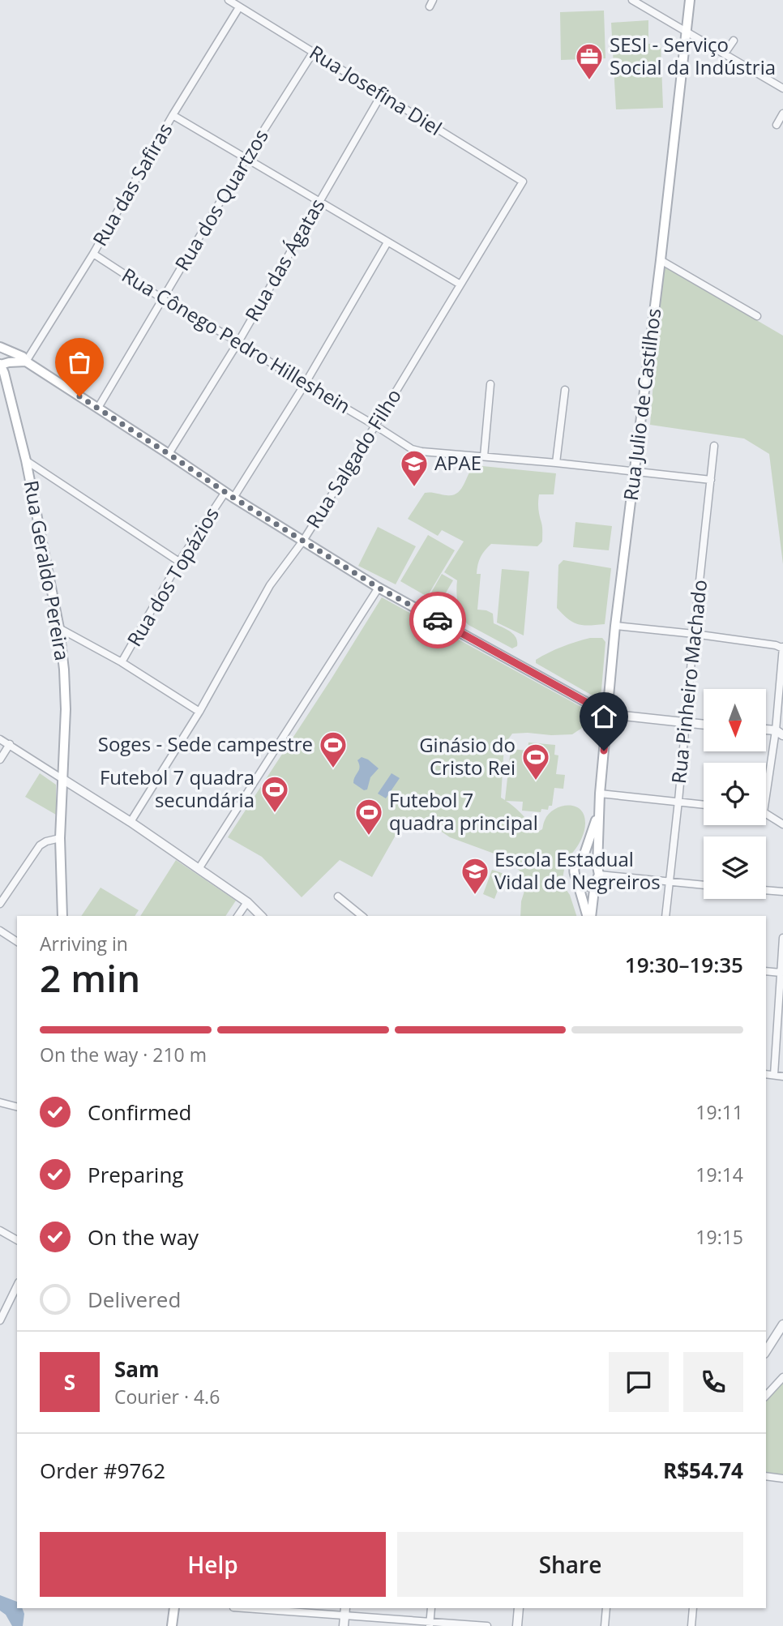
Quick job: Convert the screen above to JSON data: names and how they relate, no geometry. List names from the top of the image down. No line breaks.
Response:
{"streets":{"main road":["Rua Julio de Castilhos","Rua Geraldo Pereira"],"street":["Rua Josefina Diel","Rua das Safiras","Rua dos Quartzos","Rua das Ágatas","Rua Cônego Pedro Hilleshein","Rua Salgado Filho","Rua dos Topázios","Rua Pinheiro Machado"]},"crossings":[["Rua Josefina Diel","Rua das Safiras"],["Rua Josefina Diel","Rua dos Quartzos"],["Rua Josefina Diel","Rua das Ágatas"],["Rua Josefina Diel","Rua Salgado Filho"],["Rua das Safiras","Rua Cônego Pedro Hilleshein"],["Rua dos Quartzos","Rua Cônego Pedro Hilleshein"],["Rua das Ágatas","Rua Cônego Pedro Hilleshein"],["Rua Cônego Pedro Hilleshein","Rua Julio de Castilhos"],["Rua Cônego Pedro Hilleshein","Rua Salgado Filho"],["Rua Cônego Pedro Hilleshein","Rua dos Topázios"],["Rua Cônego Pedro Hilleshein","Rua Pinheiro Machado"]],"places":{"office":["SESI - Serviço Social da Indústria"],"school or university":["APAE","Escola Estadual Vidal de Negreiros"],"sports":["Soges - Sede campestre","Ginásio do Cristo Rei","Futebol 7 quadra secundária","Futebol 7 quadra principal"]},"north":"bottom","page":{"heading":["2 min","Arriving in","19:30–19:35"],"panel":["Sam","Courier · 4.6","Order #9762","R$54.74"],"bar":"On the way · 210 m","list":[["Confirmed","19:11"],["Preparing","19:14"],["On the way","19:15"],"Delivered"],"round":"S","buttons":["Help","Share"]}}
